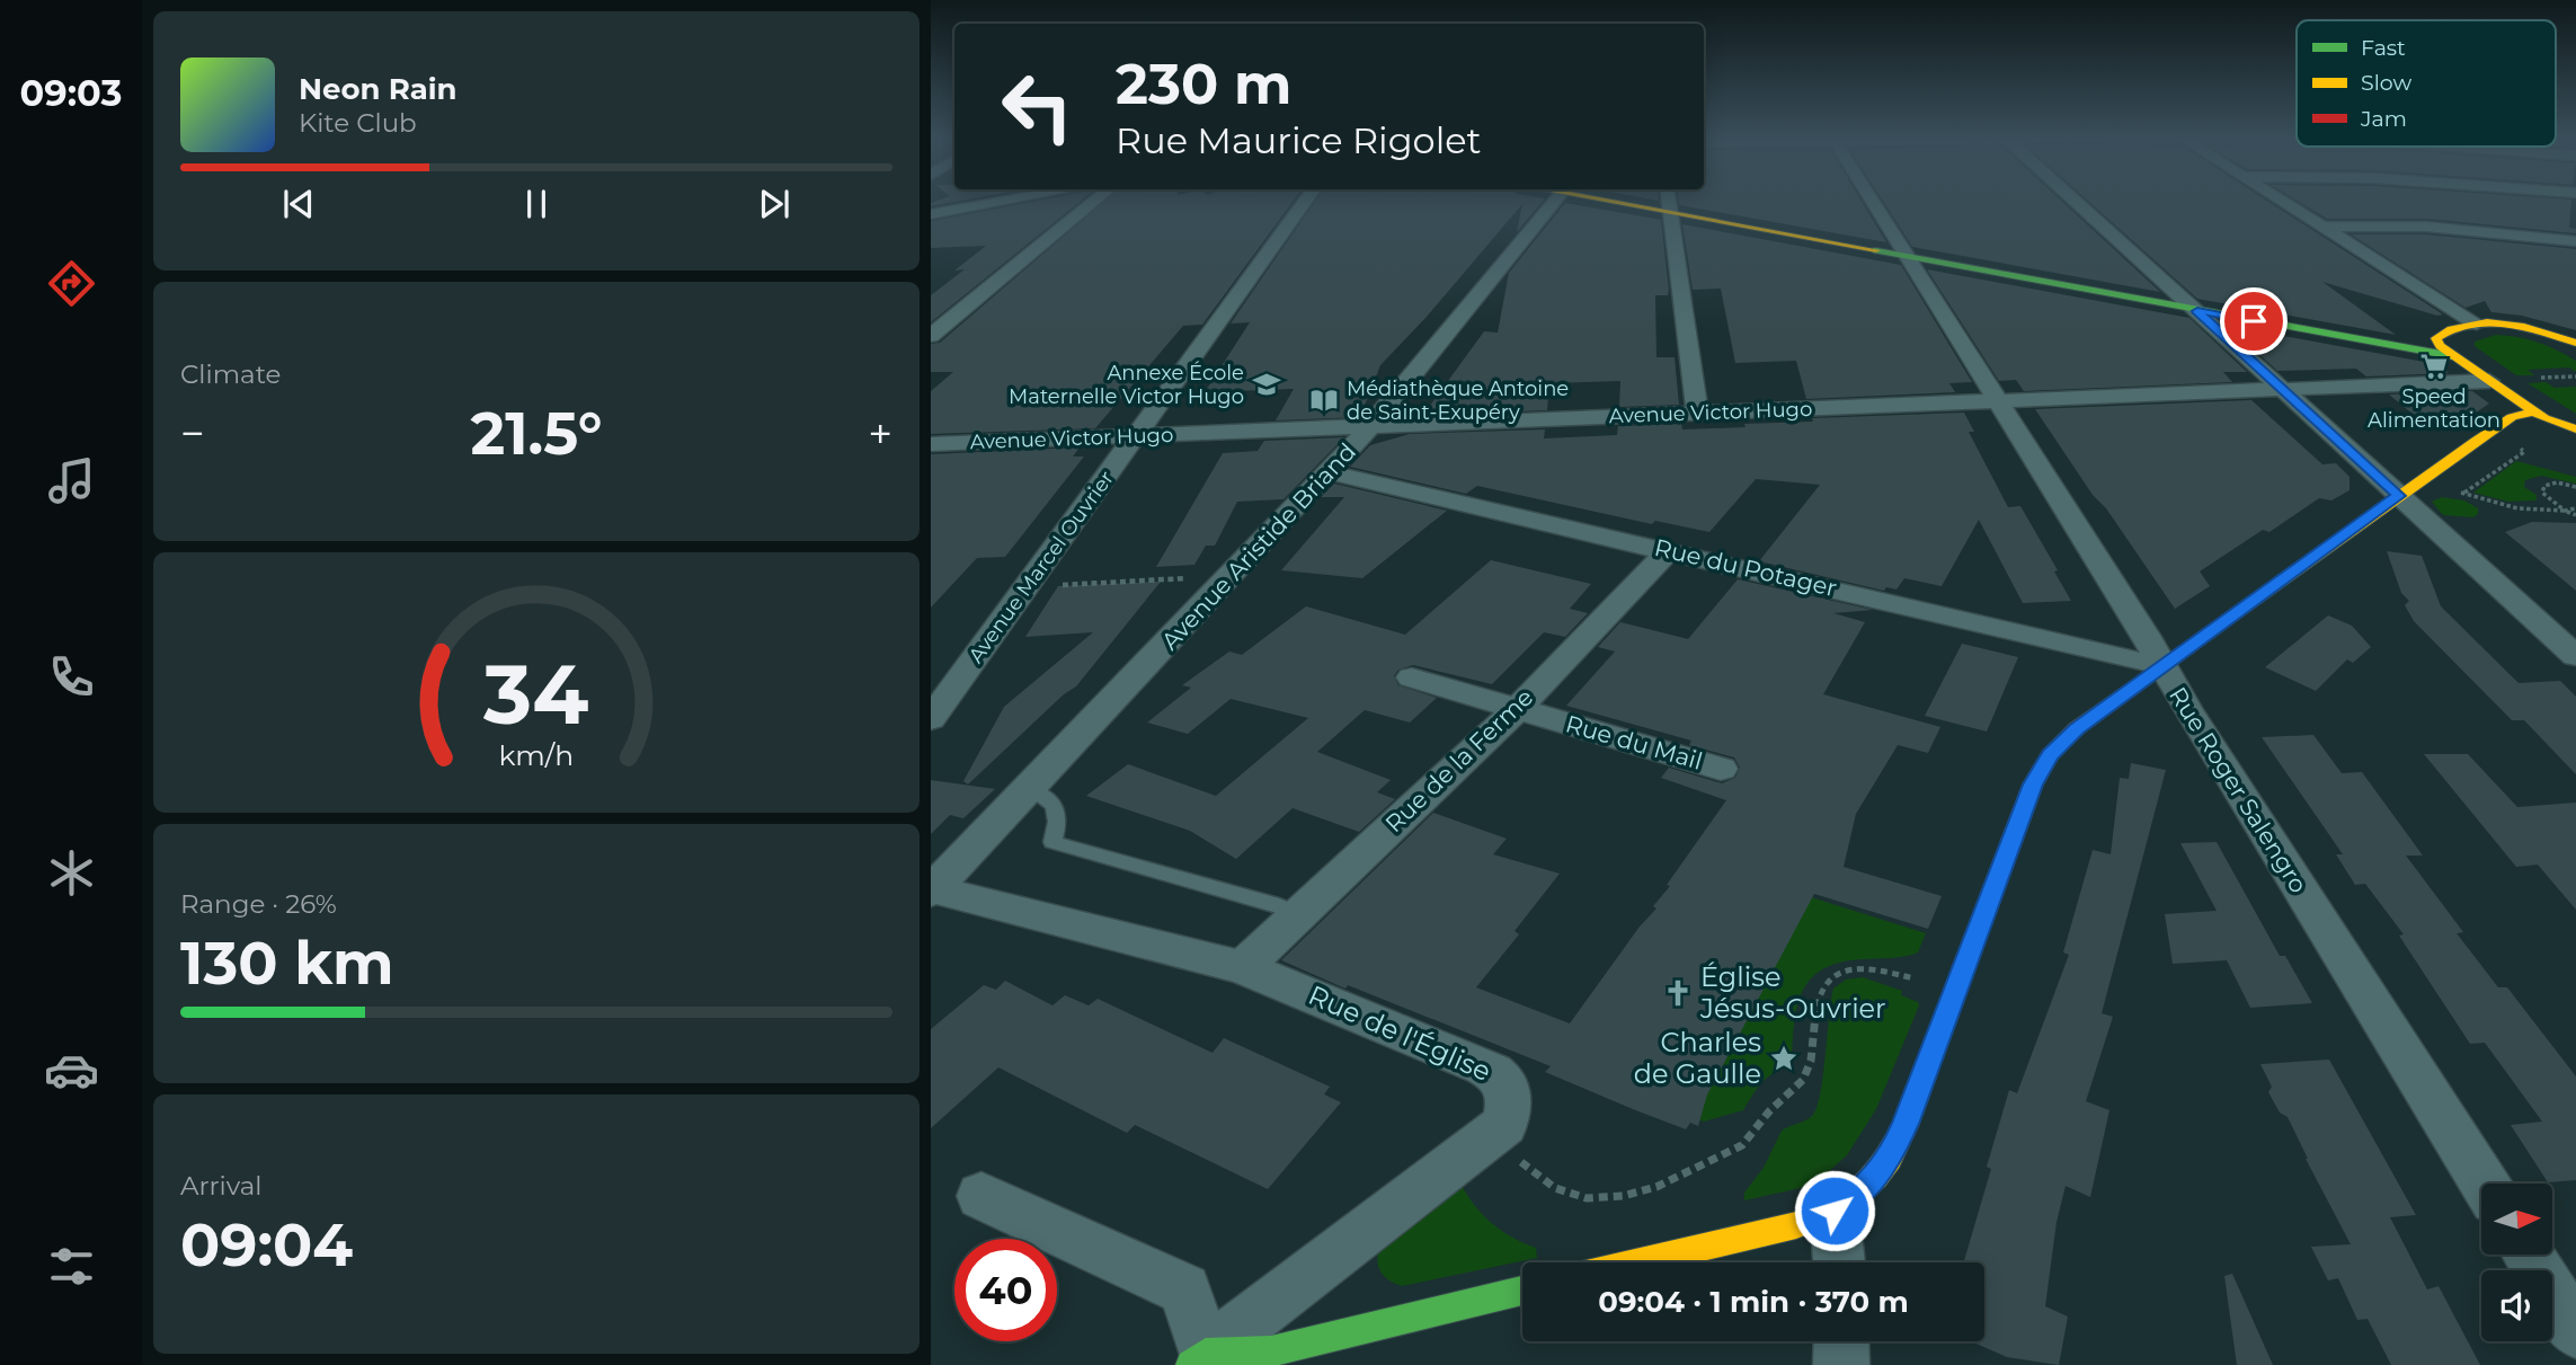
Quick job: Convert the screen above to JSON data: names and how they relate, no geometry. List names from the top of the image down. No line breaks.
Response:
{"streets":{"street":["Avenue Victor Hugo","Avenue Aristide Briand","Avenue Marcel Ouvrier","Rue du Potager","Rue du Mail","Rue de la Ferme","Rue Roger Salengro","Rue de l'Église"]},"crossings":[["Avenue Victor Hugo","Avenue Aristide Briand"],["Avenue Victor Hugo","Avenue Marcel Ouvrier"],["Avenue Victor Hugo","Rue Roger Salengro"],["Avenue Aristide Briand","Rue du Potager"],["Avenue Aristide Briand","Rue de l'Église"],["Rue du Potager","Rue de la Ferme"],["Rue du Potager","Rue Roger Salengro"],["Rue du Mail","Rue de la Ferme"],["Rue de la Ferme","Rue de l'Église"]],"places":{"supermarket":["Speed Alimentation"],"school or university":["Annexe École Maternelle Victor Hugo"],"library":["Médiathèque Antoine de Saint-Exupéry"],"church":["Église Jésus-Ouvrier"],"place":["Charles de Gaulle"]},"legend":["Fast","Slow","Jam"],"north":"right","page":{"tabs":"09:03","turn":["230 m","Rue Maurice Rigolet"],"song":["Neon Rain","Kite Club"],"tile":["Climate",["Range · 26%","130 km"],["Arrival","09:04"]],"heat":["−","21.5°","+"],"limit":"40","trip":"09:04 · 1 min · 370 m","gauge":["34","km/h"]}}
